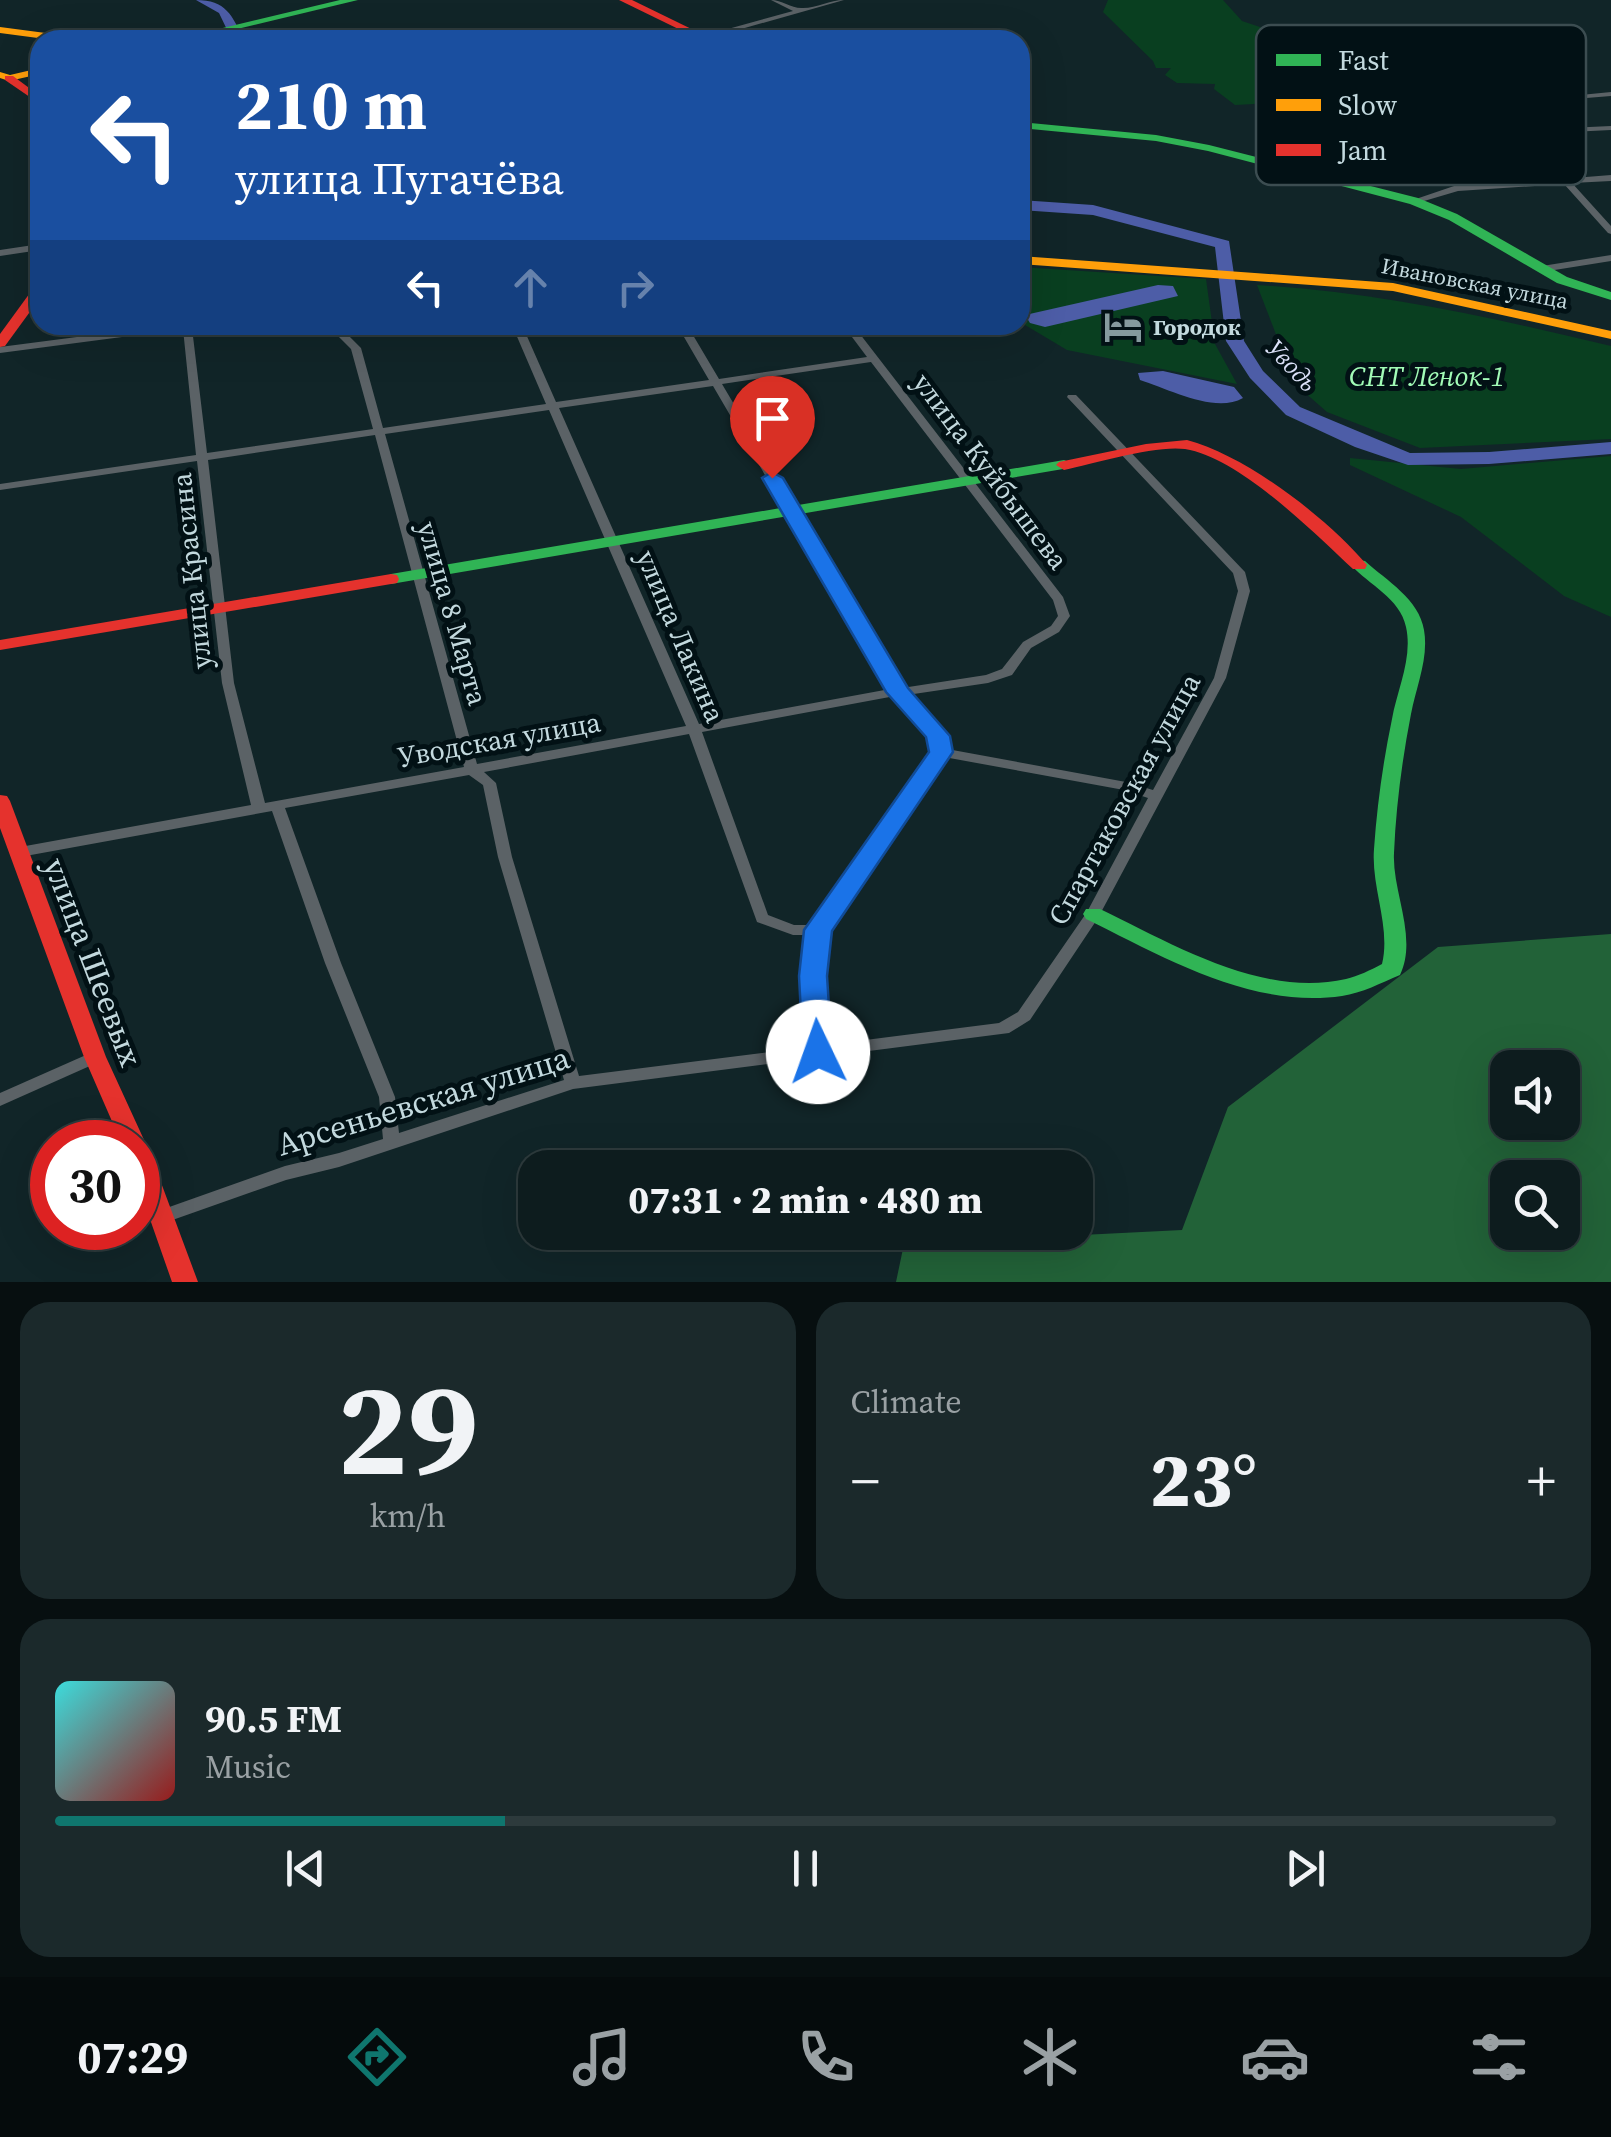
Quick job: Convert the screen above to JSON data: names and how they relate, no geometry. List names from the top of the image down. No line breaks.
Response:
{"streets":{"street":["Ивановская улица","улица Куйбышева","улица Красина","улица 8 Марта","улица Лакина","Уводская улица","Спартаковская улица","улица Шеевых","Арсеньевская улица"]},"crossings":[["улица Куйбышева","Уводская улица"],["улица Красина","Уводская улица"],["улица 8 Марта","Уводская улица"],["улица 8 Марта","Арсеньевская улица"],["улица Лакина","Уводская улица"],["Уводская улица","улица Шеевых"],["Спартаковская улица","Арсеньевская улица"]],"water":["Уводь"],"parks":["СНТ Ленок-1"],"places":{"hotel":["Городок"]},"legend":["Fast","Slow","Jam"],"page":{"turn":["210 m","улица Пугачёва"],"limit":"30","trip":"07:31 · 2 min · 480 m","tile":[["29","km/h"],"Climate"],"heat":["−","23°","+"],"song":["90.5 FM","Music"],"tabs":"07:29"}}
